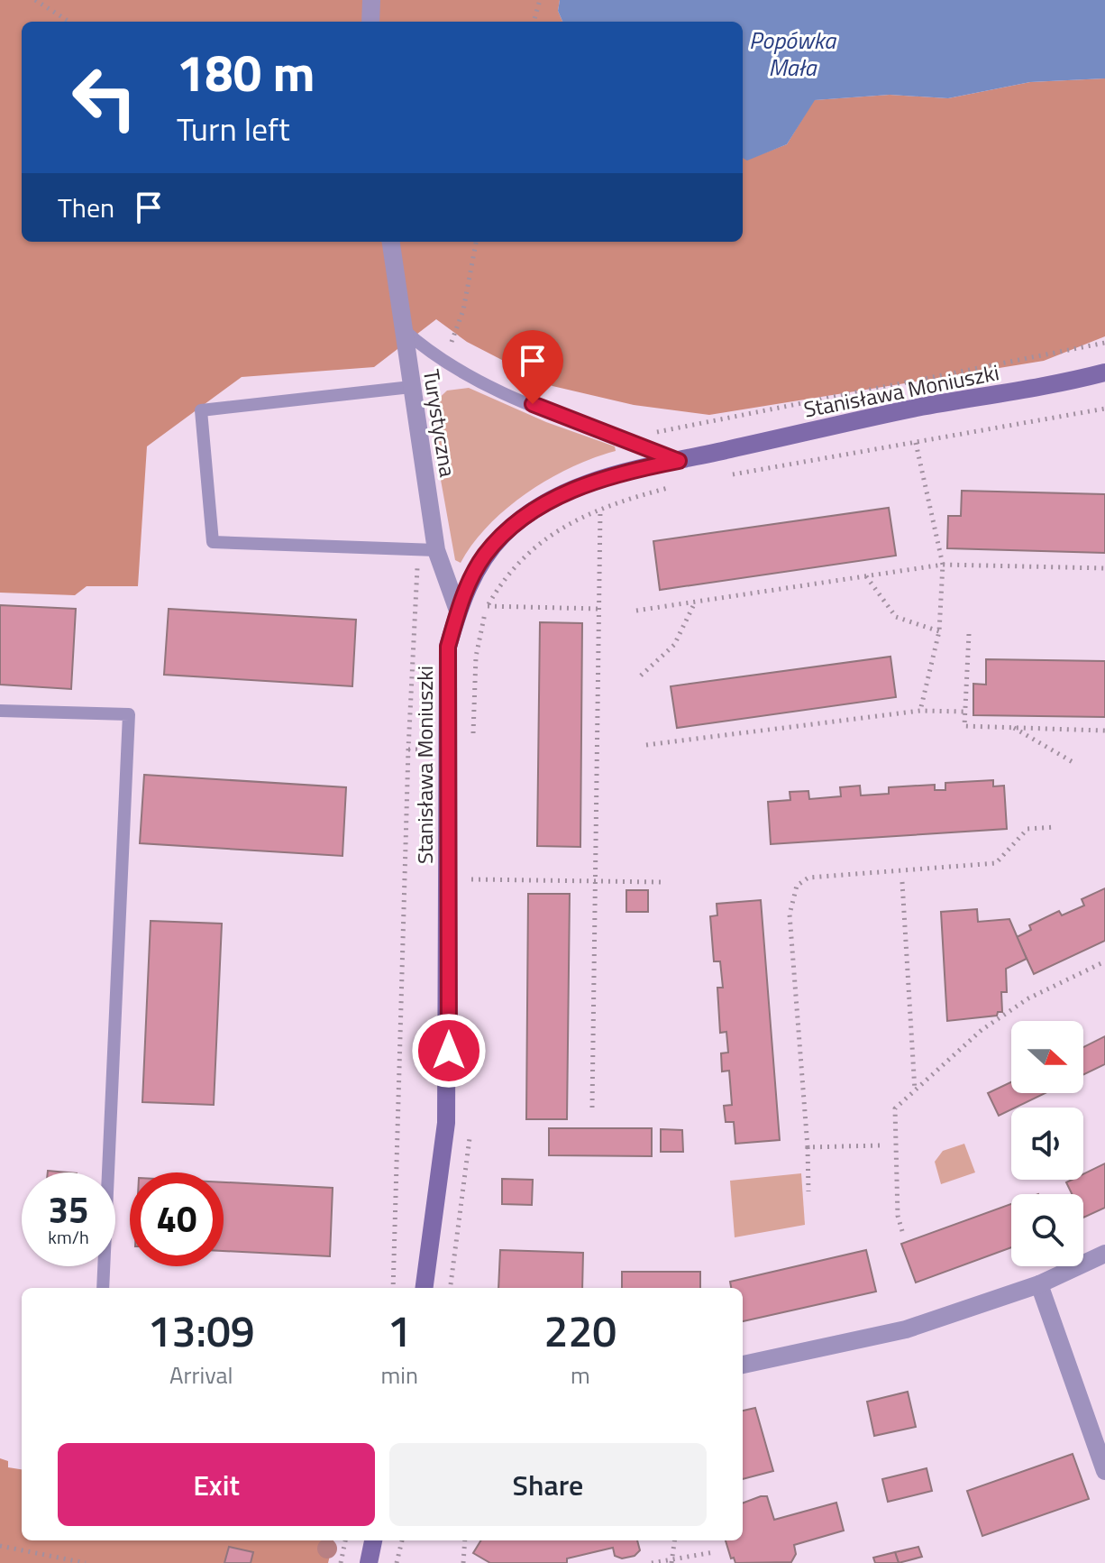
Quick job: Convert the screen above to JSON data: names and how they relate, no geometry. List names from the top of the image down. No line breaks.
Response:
{"streets":{"street":["Stanisława Moniuszki","Turystyczna"]},"crossings":[["Stanisława Moniuszki","Turystyczna"]],"water":["Popówka Mała"],"north":"right","page":{"turn":["180 m","Turn left"],"then":"Then","speed":"35 km/h","limit":"40","eta":["13:09","Arrival","1","min","220","m"],"buttons":["Exit","Share"]}}
